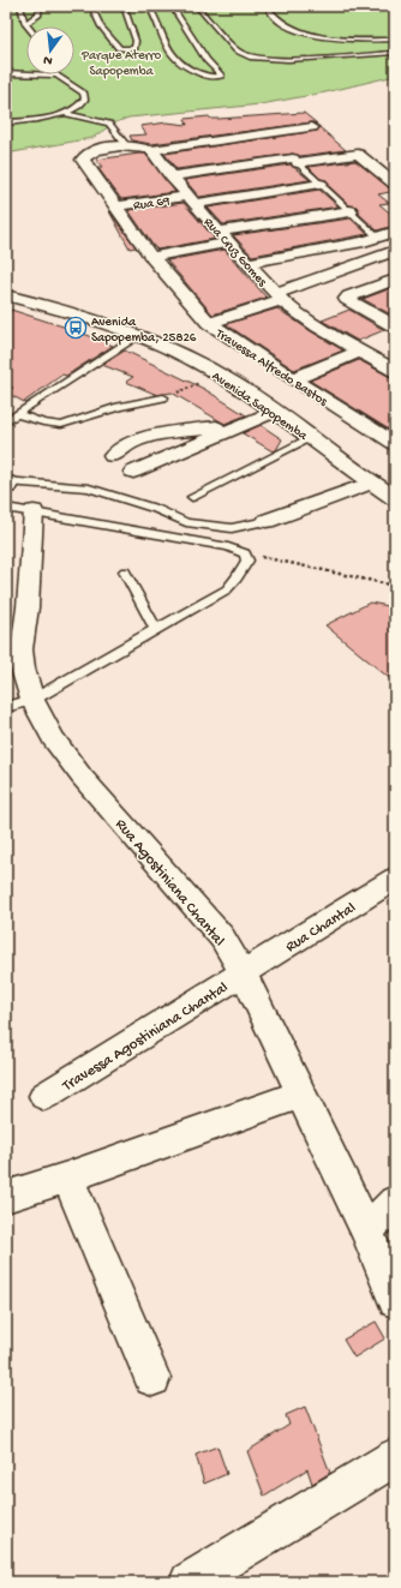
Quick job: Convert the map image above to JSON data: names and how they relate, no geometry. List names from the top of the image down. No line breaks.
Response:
{"streets":{"main road":["Avenida Sapopemba"],"street":["Rua 69","Rua Cruz Gomes","Travessa Alfredo Bastos","Rua Agostiniana Chantal","Rua Chantal","Travessa Agostiniana Chantal"]},"crossings":[["Rua 69","Rua Cruz Gomes"],["Rua 69","Travessa Alfredo Bastos"],["Rua Agostiniana Chantal","Rua Chantal"],["Rua Agostiniana Chantal","Travessa Agostiniana Chantal"],["Rua Chantal","Travessa Agostiniana Chantal"]],"parks":["Parque Aterro Sapopemba"],"places":{"bus stop":["Avenida Sapopemba, 25826"]},"north":"bottom"}
